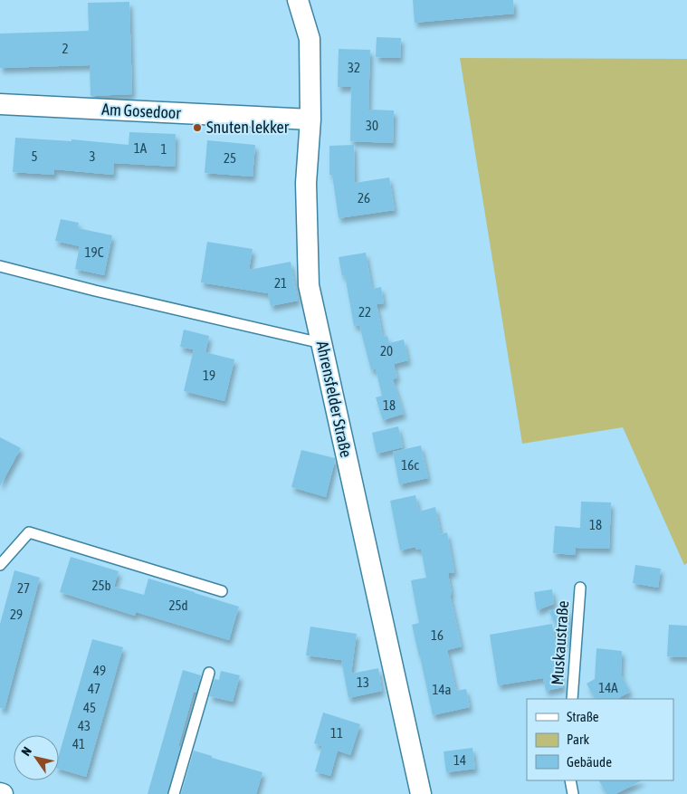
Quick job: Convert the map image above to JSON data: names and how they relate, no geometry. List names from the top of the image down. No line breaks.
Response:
{"streets":{"street":["Am Gosedoor","Ahrensfelder Straße"],"lane":["Muskaustraße"]},"crossings":[["Am Gosedoor","Ahrensfelder Straße"]],"places":["Snuten lekker"],"house_numbers":["2","32","30","1A","1","5","3","25","26","19C","21","22","20","19","18","16c","18","25b","27","25d","29","16","49","13","14A","47","14a","45","43","11","41","14"],"legend":["Straße","Park","Gebäude"],"north":"top left"}
